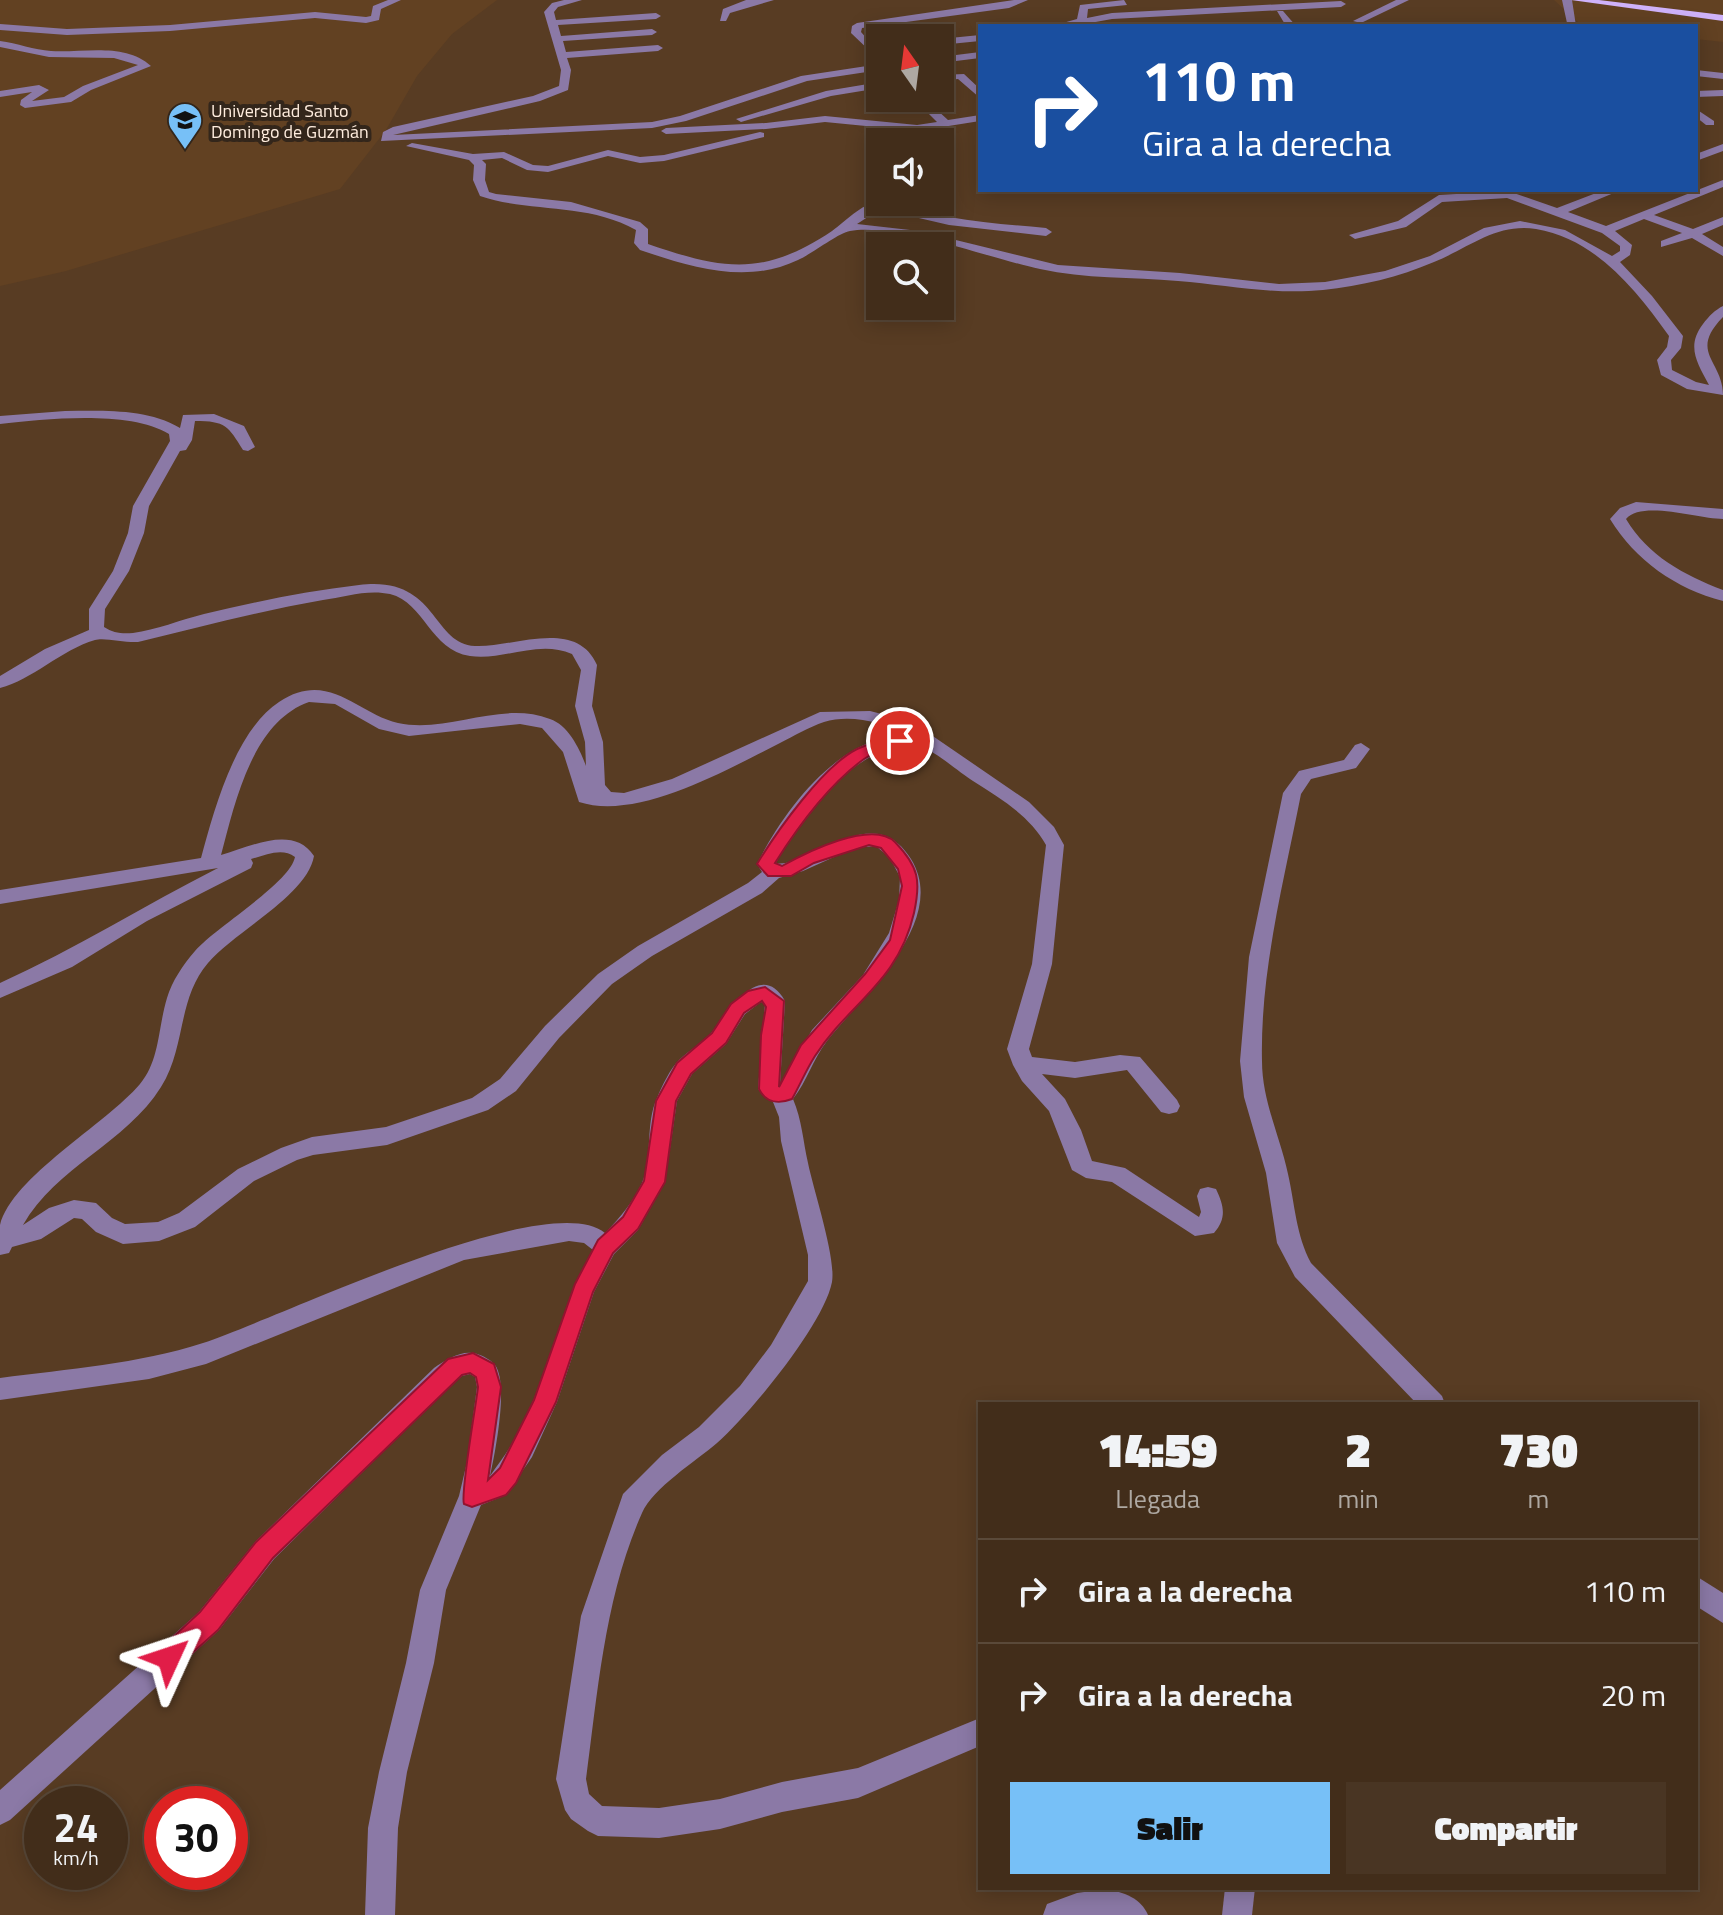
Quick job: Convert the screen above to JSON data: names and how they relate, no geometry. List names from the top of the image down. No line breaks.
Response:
{"places":{"school or university":["Universidad Santo Domingo de Guzmán"]},"north":"top","page":{"turn":["110 m","Gira a la derecha"],"eta":["14:59","Llegada","2","min","730","m"],"list":[{"name":"Gira a la derecha","value":"110 m"},{"name":"Gira a la derecha","value":"20 m"}],"buttons":["Salir","Compartir"],"speed":"24 km/h","limit":"30"}}
